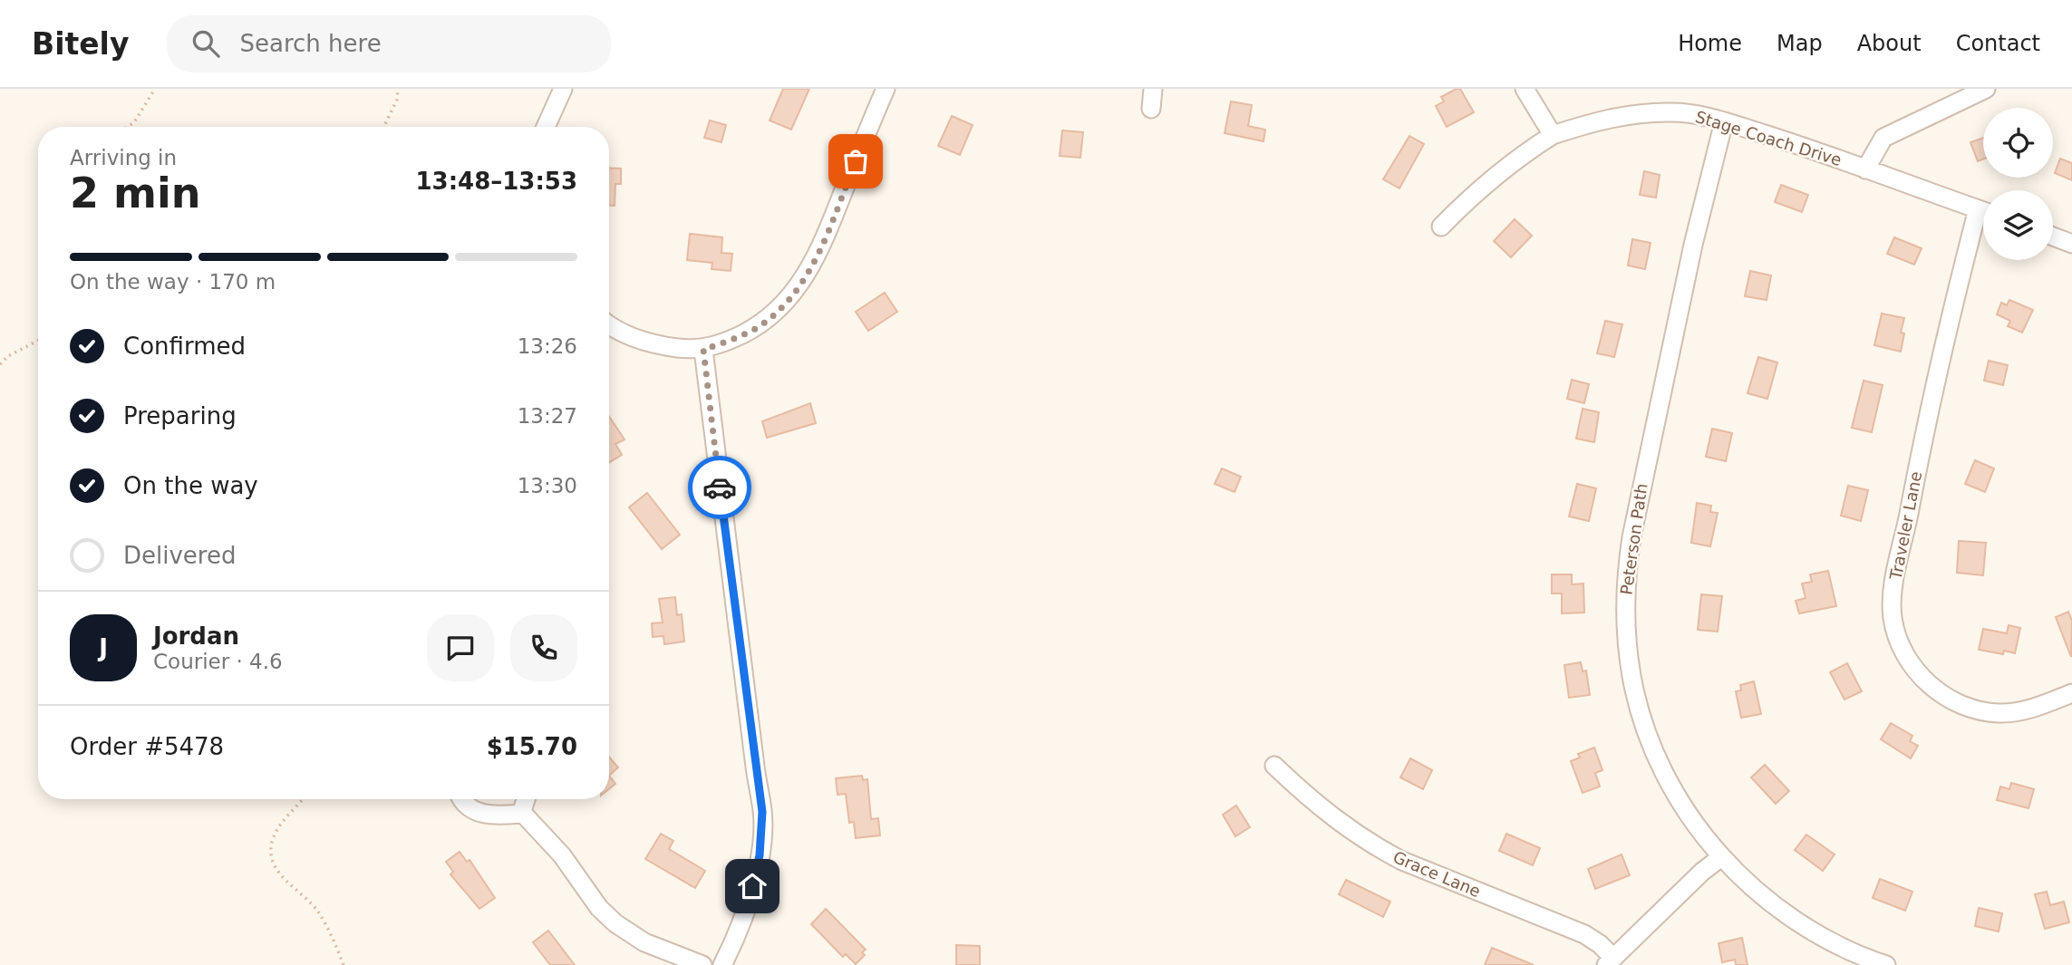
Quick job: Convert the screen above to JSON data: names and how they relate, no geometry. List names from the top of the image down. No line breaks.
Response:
{"streets":{"street":["Stage Coach Drive","Traveler Lane","Peterson Path","Grace Lane"]},"crossings":[["Stage Coach Drive","Peterson Path"]],"page":{"header":"Bitely","search":"Search here","nav":["Home","Map","About","Contact"],"heading":["2 min","Arriving in","13:48–13:53"],"panel":["Jordan","Courier · 4.6","Order #5478","$15.70"],"bar":"On the way · 170 m","list":[["Confirmed","13:26"],["Preparing","13:27"],["On the way","13:30"],"Delivered"],"round":"J"}}
